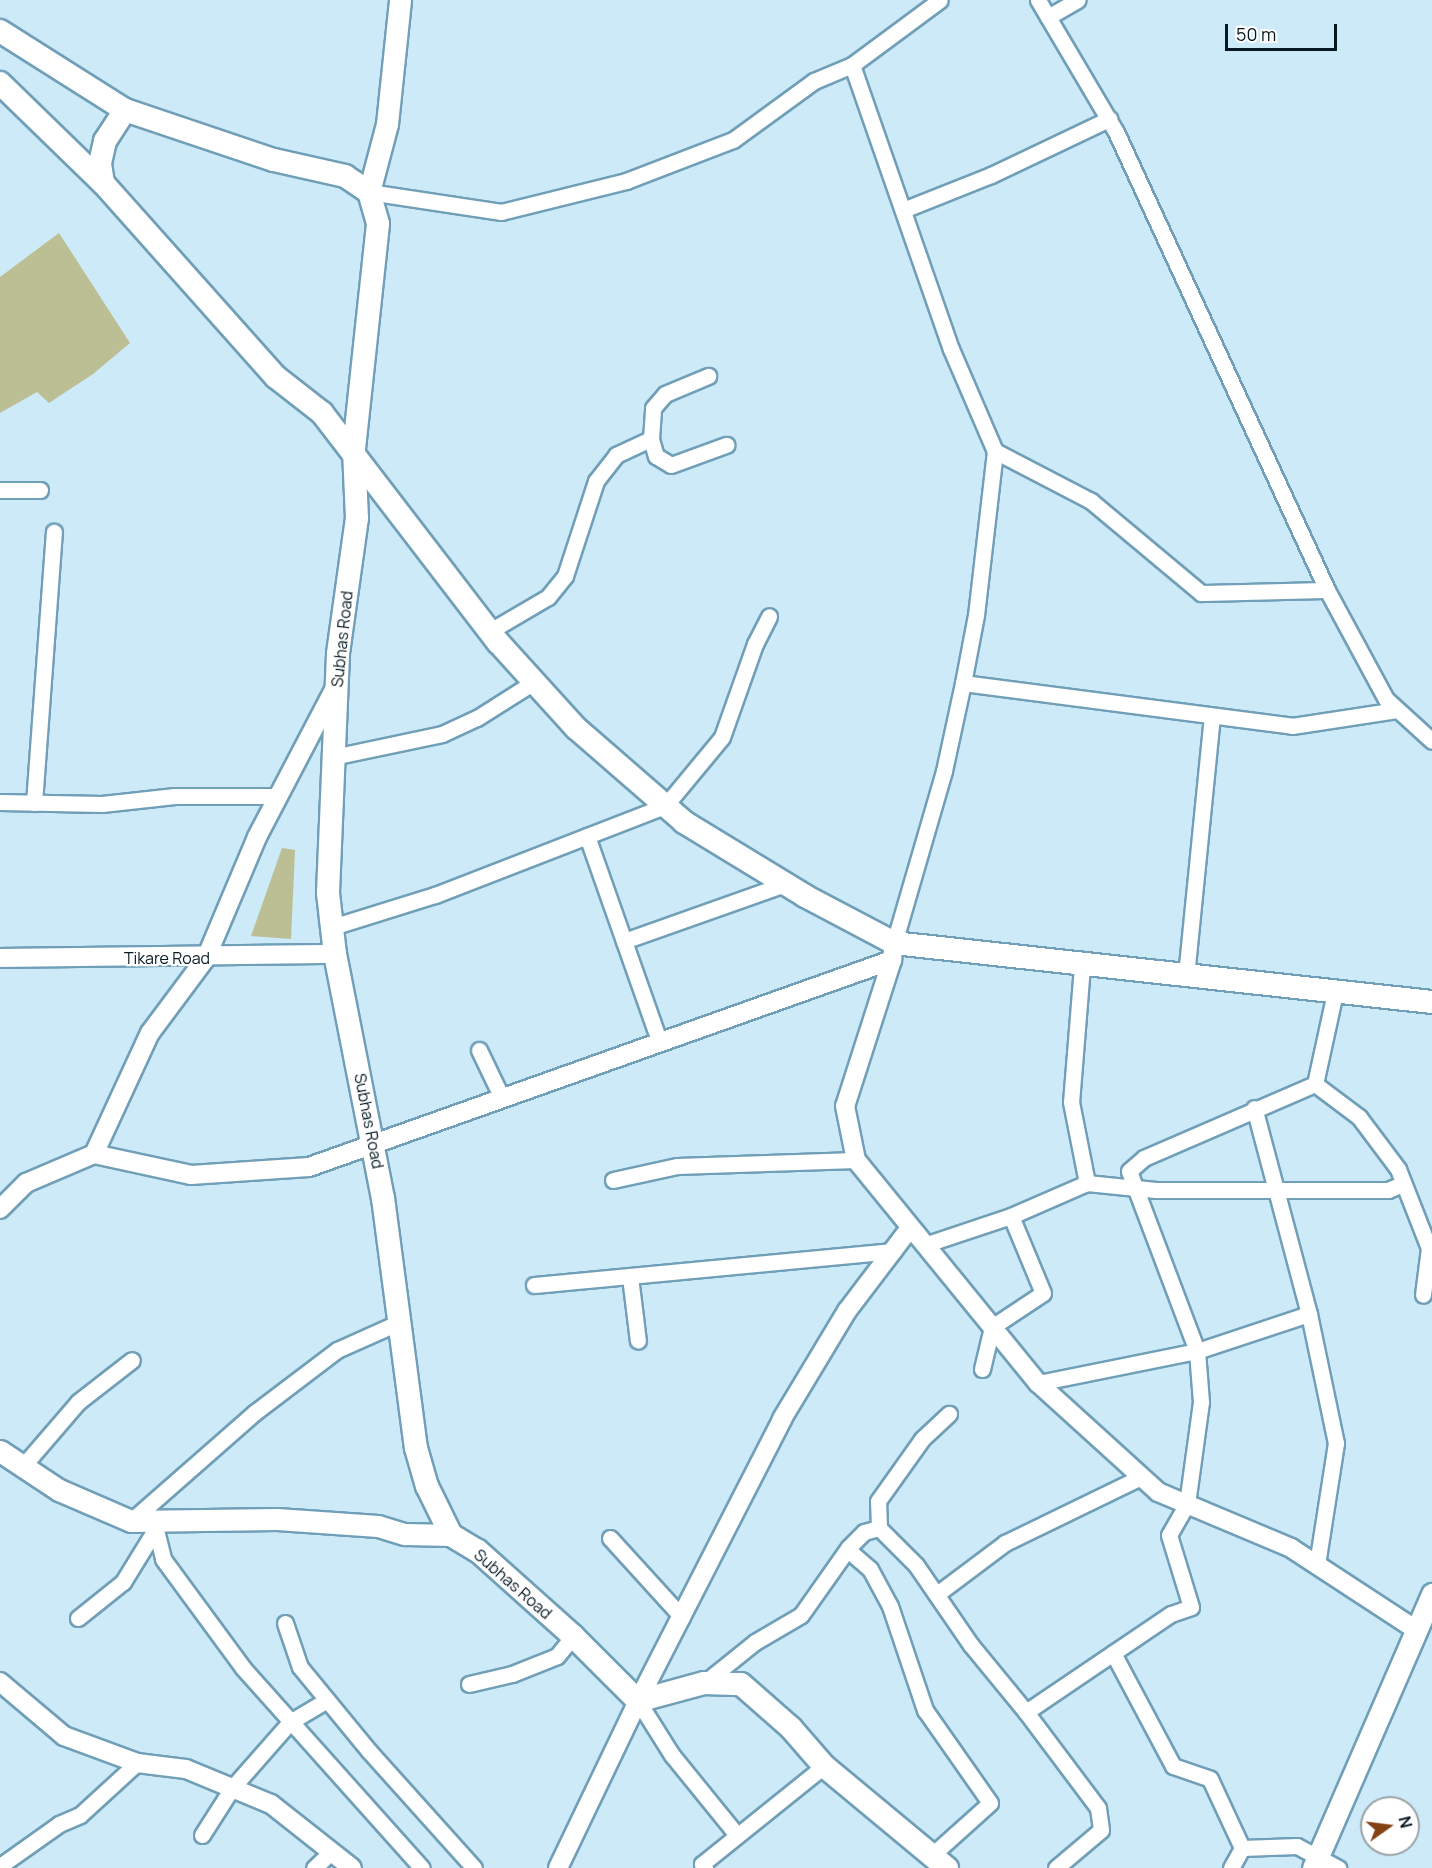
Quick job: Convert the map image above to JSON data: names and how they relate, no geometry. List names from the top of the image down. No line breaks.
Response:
{"streets":{"main road":["Subhas Road"],"street":["Tikare Road"]},"crossings":[["Subhas Road","Tikare Road"]],"scale_bar":"50 m","north":"right"}
